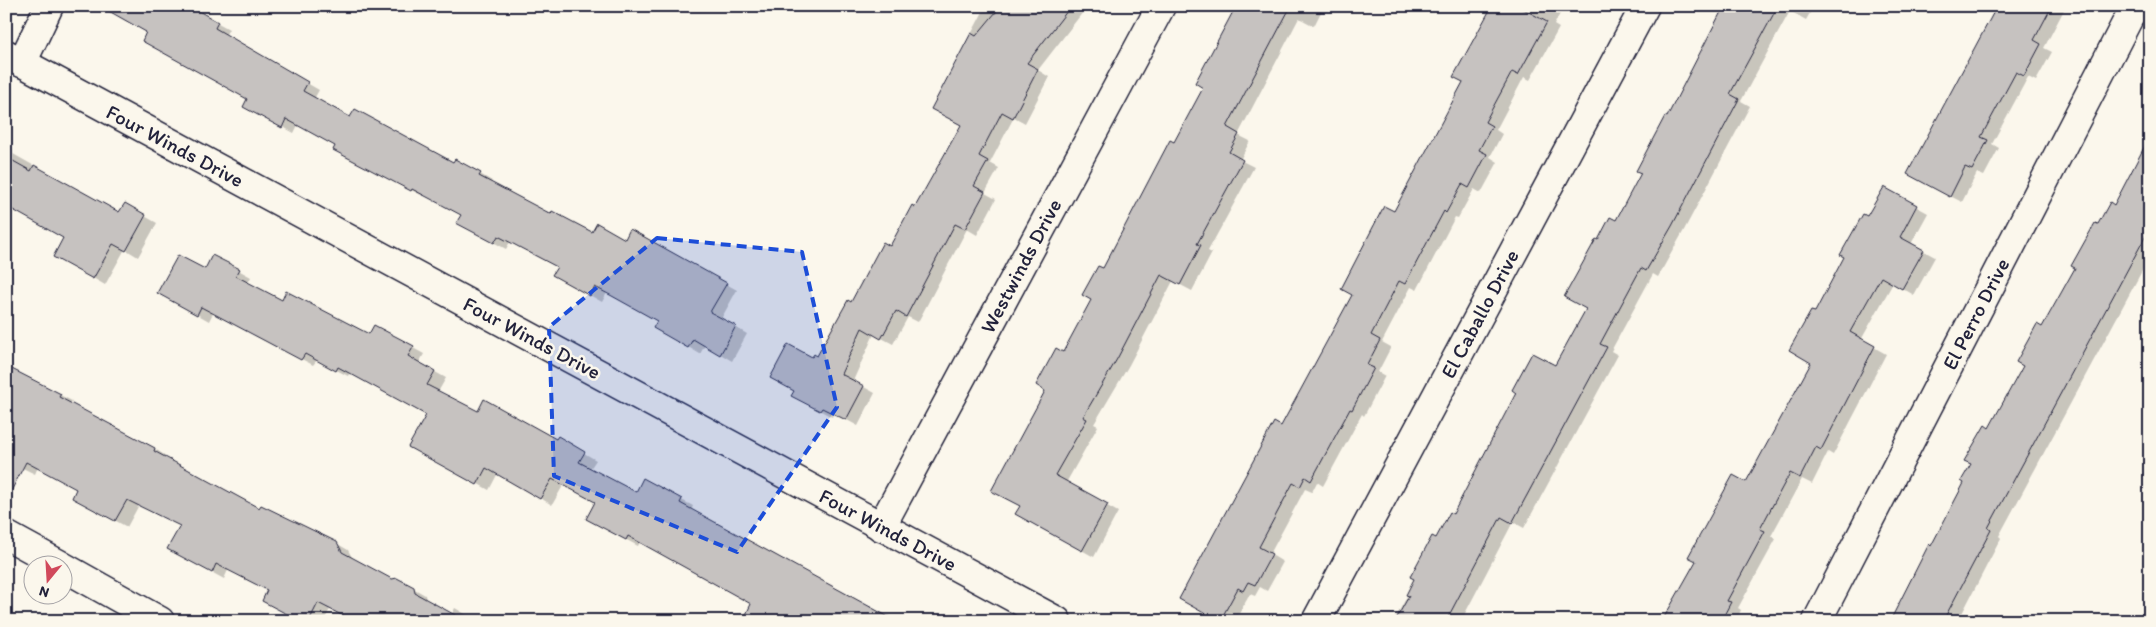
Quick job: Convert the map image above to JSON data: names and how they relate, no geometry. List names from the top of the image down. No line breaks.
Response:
{"streets":{"street":["Four Winds Drive","Westwinds Drive","El Caballo Drive","El Perro Drive"]},"crossings":[["Four Winds Drive","Westwinds Drive"]],"north":"bottom"}
